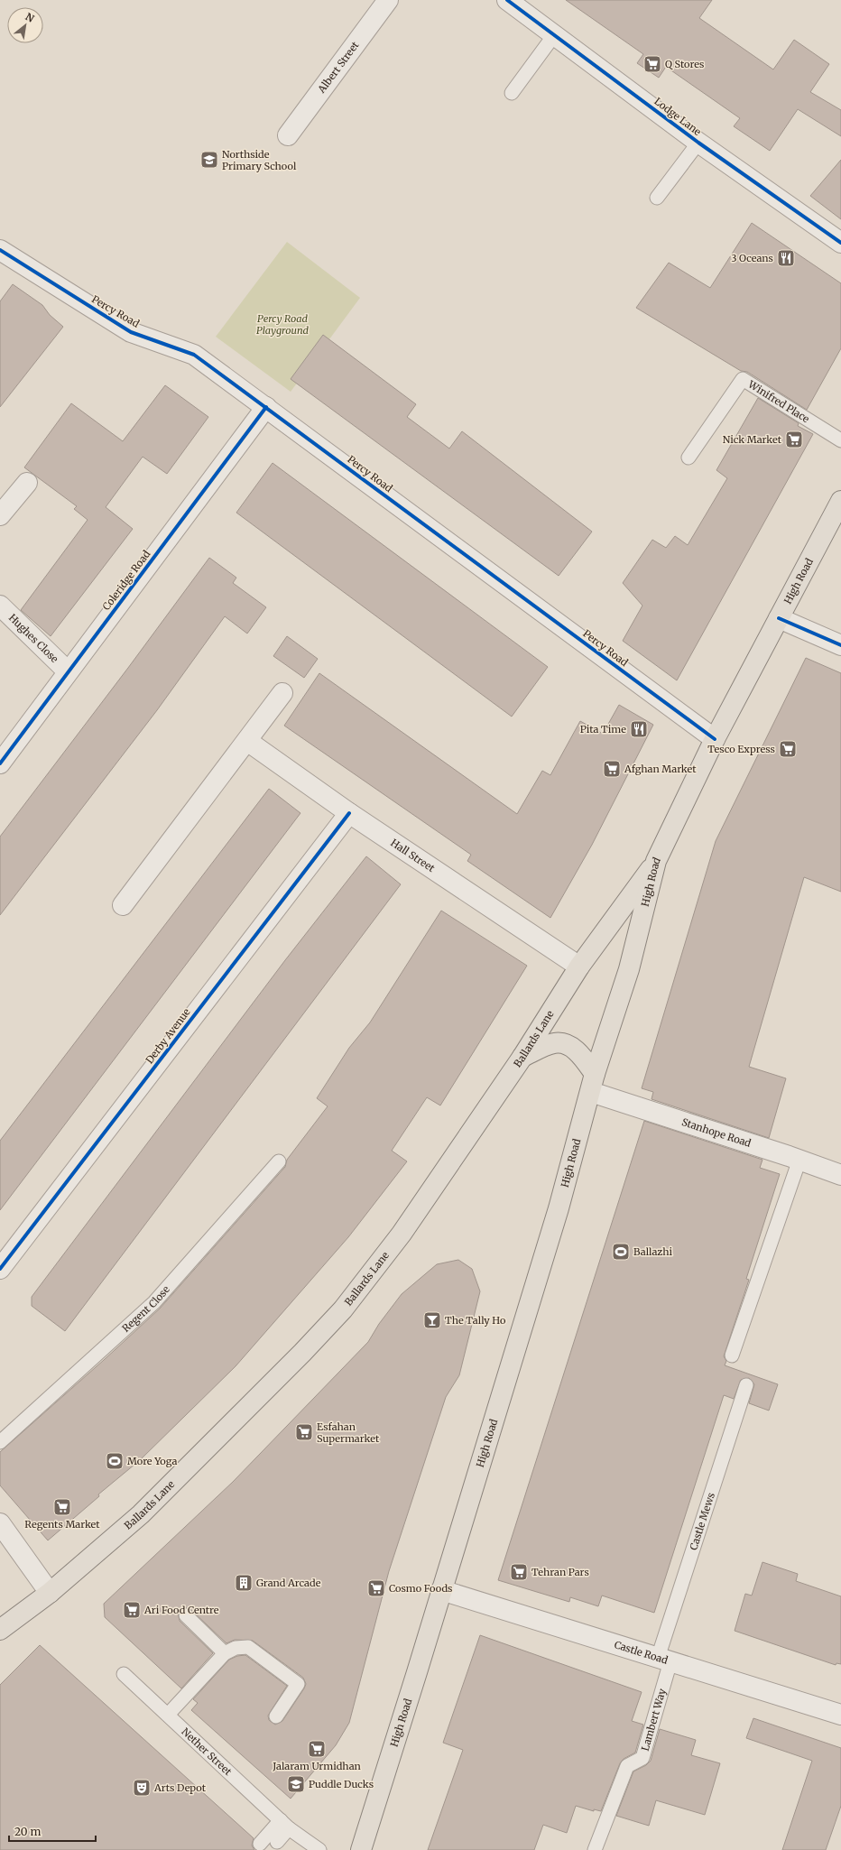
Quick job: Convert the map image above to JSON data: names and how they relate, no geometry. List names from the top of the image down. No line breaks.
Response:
{"streets":{"main road":["High Road","Ballards Lane"],"street":["Albert Street","Lodge Lane","Percy Road","Coleridge Road","Hughes Close","Hall Street","Derby Avenue","Stanhope Road","Castle Road"],"lane":["Winifred Place","Regent Close","Castle Mews","Lambert Way","Nether Street"]},"crossings":[["Percy Road","Coleridge Road"],["Percy Road","High Road"],["Coleridge Road","Hughes Close"],["High Road","Ballards Lane"],["High Road","Stanhope Road"],["High Road","Castle Road"],["Hall Street","Derby Avenue"],["Hall Street","Ballards Lane"],["Castle Mews","Castle Road"],["Castle Mews","Lambert Way"],["Castle Road","Lambert Way"]],"parks":["Percy Road Playground"],"places":{"supermarket":["Q Stores","Nick Market","Tesco Express","Afghan Market","Esfahan Supermarket","Regents Market","Tehran Pars","Cosmo Foods","Ari Food Centre","Jalaram Urmidhan"],"school or university":["Northside Primary School","Puddle Ducks"],"restaurant":["3 Oceans","Pita Time"],"sports":["Ballazhi","More Yoga"],"bar":["The Tally Ho"],"building":["Grand Arcade"],"theatre":["Arts Depot"]},"scale_bar":"20 m","north":"top right"}
